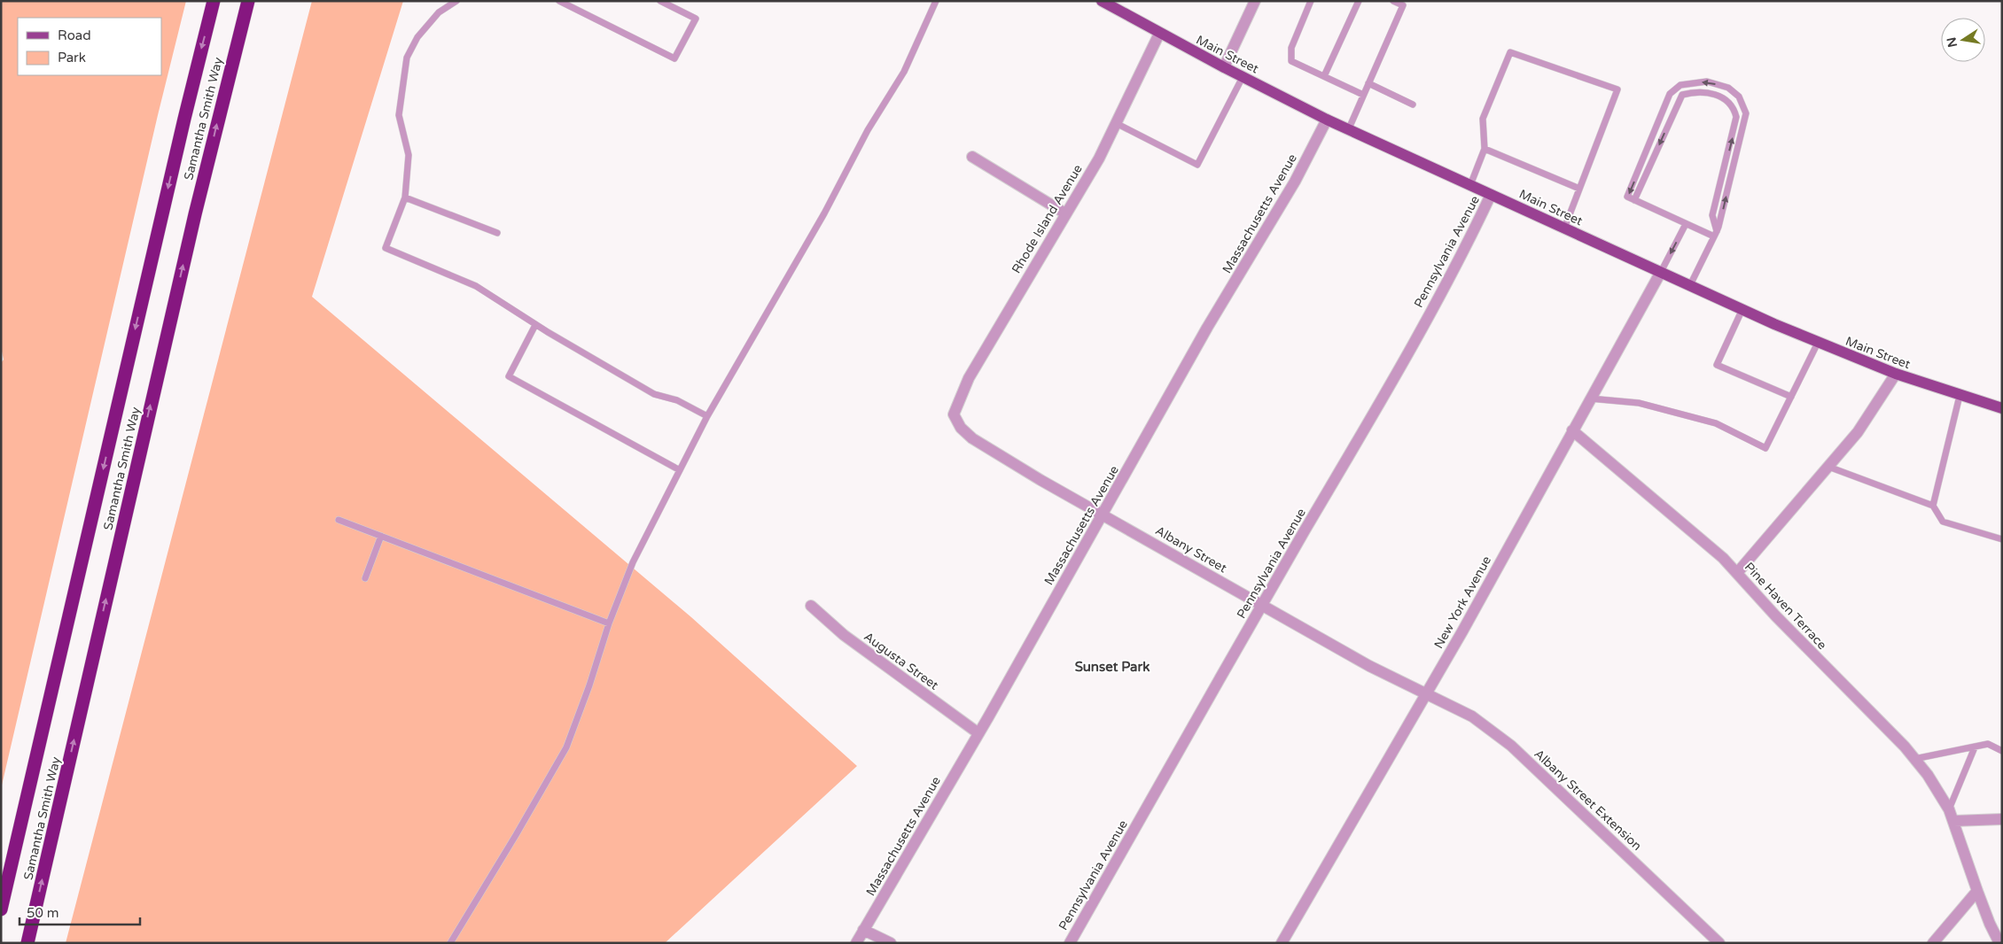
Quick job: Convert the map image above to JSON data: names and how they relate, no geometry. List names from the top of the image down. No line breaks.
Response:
{"streets":{"highway":["Samantha Smith Way"],"main road":["Main Street"],"street":["Massachusetts Avenue","Rhode Island Avenue","Pennsylvania Avenue","Albany Street","New York Avenue","Pine Haven Terrace","Augusta Street","Albany Street Extension"]},"crossings":[["Main Street","Massachusetts Avenue"],["Main Street","Rhode Island Avenue"],["Main Street","Pennsylvania Avenue"],["Main Street","New York Avenue"],["Massachusetts Avenue","Albany Street"],["Massachusetts Avenue","Augusta Street"],["Rhode Island Avenue","Albany Street"],["Pennsylvania Avenue","Albany Street"],["Albany Street","New York Avenue"],["Albany Street","Albany Street Extension"],["New York Avenue","Pine Haven Terrace"],["New York Avenue","Albany Street Extension"]],"districts":["Sunset Park"],"legend":["Road","Park"],"scale_bar":"50 m","north":"left"}
